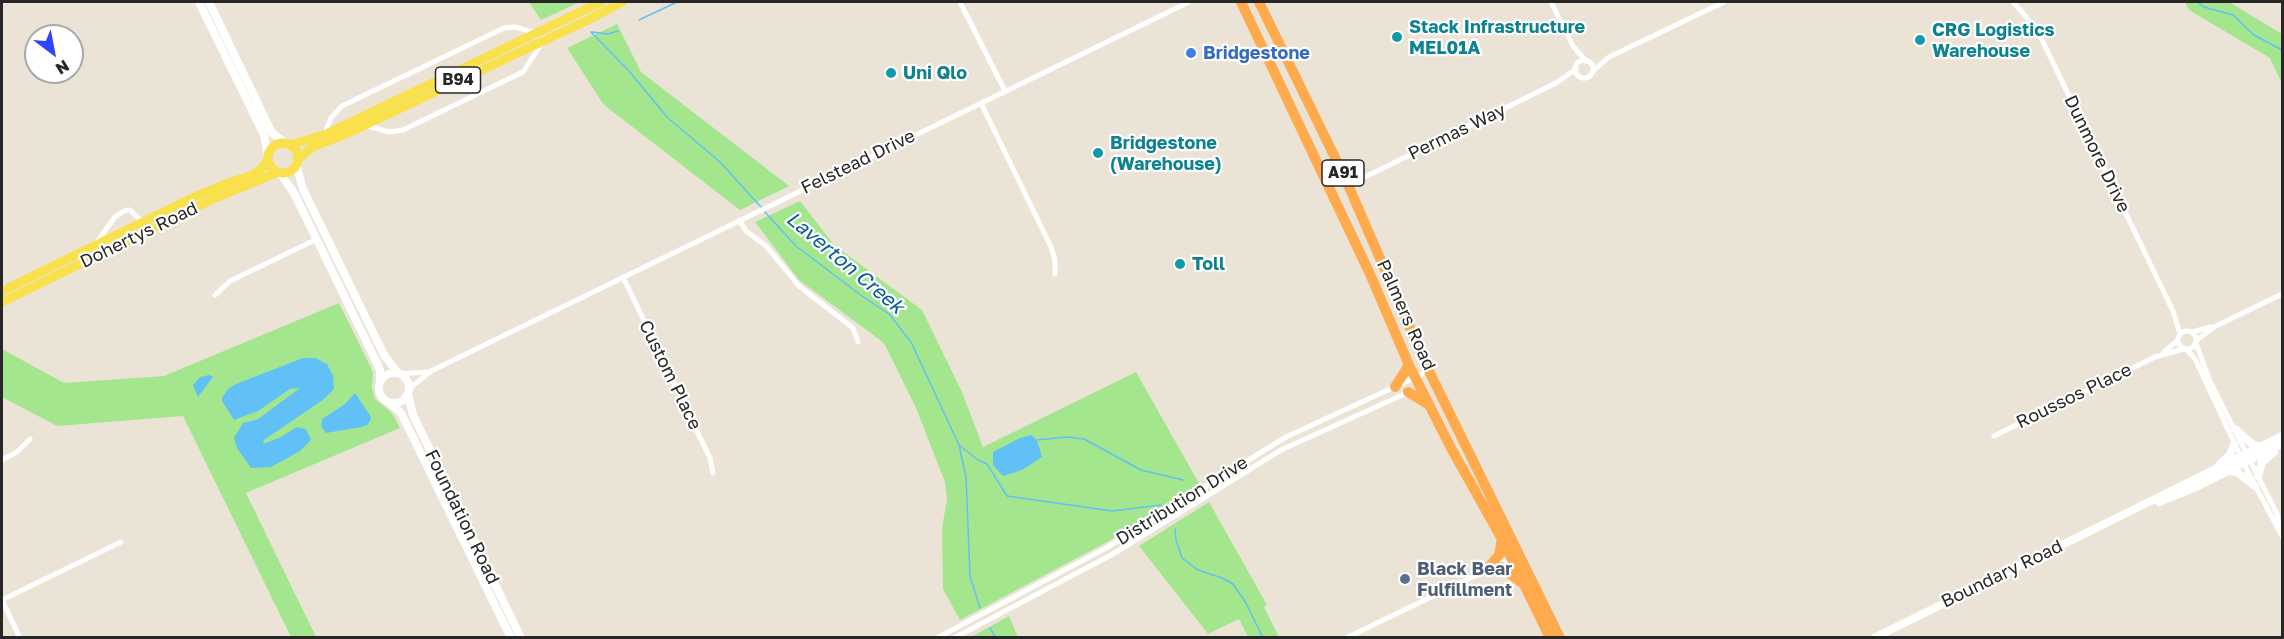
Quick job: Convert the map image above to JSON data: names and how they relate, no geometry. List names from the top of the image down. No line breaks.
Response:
{"streets":{"highway":["A91","Palmers Road"],"main road":["B94","Dohertys Road"],"street":["Permas Way","Dunmore Drive","Felstead Drive","Custom Place","Roussos Place","Distribution Drive","Foundation Road","Boundary Road"]},"crossings":[["B94","Dohertys Road"],["Permas Way","Palmers Road"],["Dunmore Drive","Roussos Place"],["Felstead Drive","Custom Place"],["Felstead Drive","Foundation Road"],["Palmers Road","Distribution Drive"]],"water":["Laverton Creek"],"places":["Stack Infrastructure MEL01A","CRG Logistics Warehouse","Bridgestone","Uni Qlo","Bridgestone (Warehouse)","Toll","Black Bear Fulfillment"],"north":"bottom right"}
